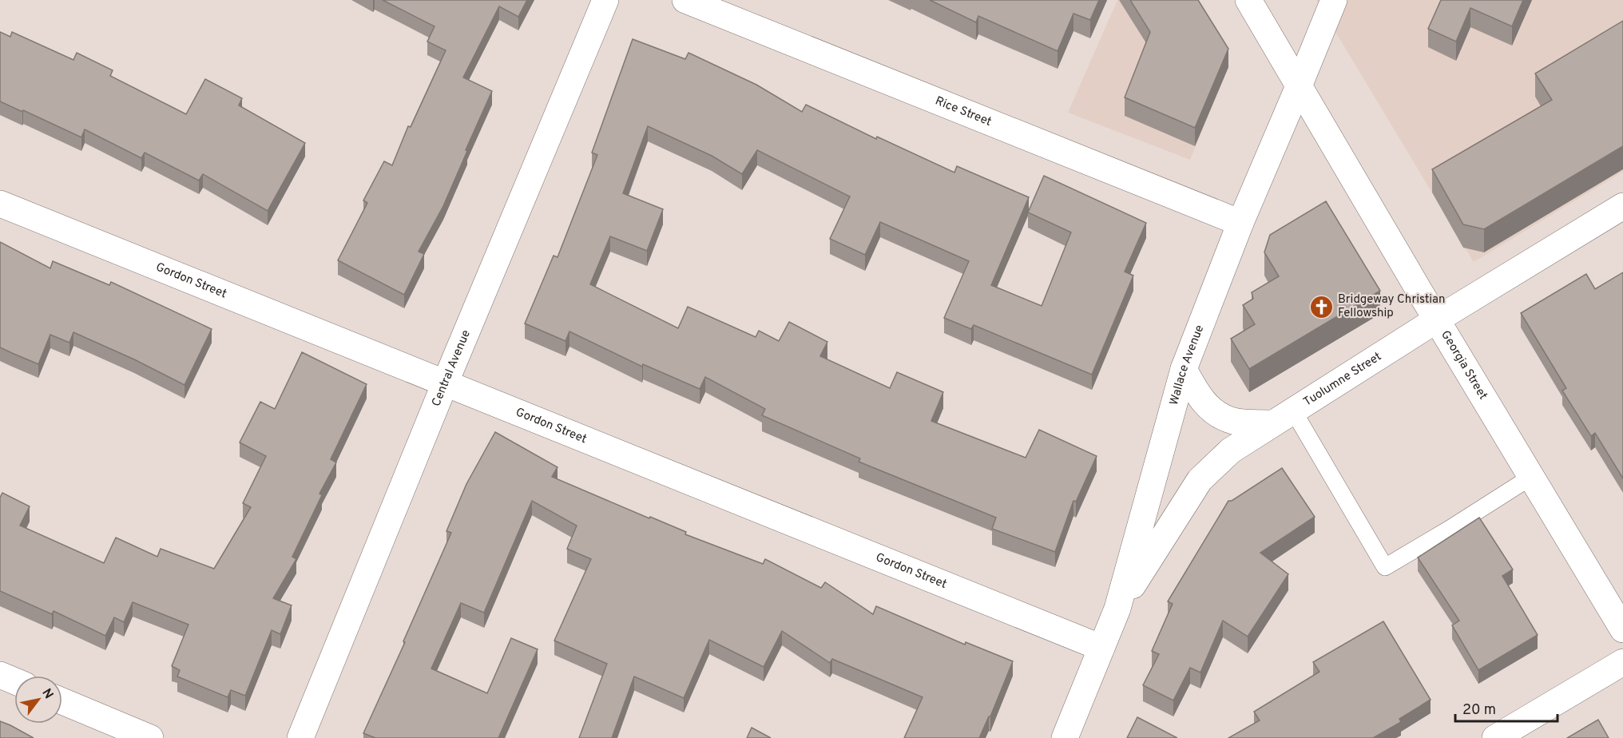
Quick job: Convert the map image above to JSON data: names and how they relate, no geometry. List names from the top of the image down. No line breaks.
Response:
{"streets":{"street":["Rice Street","Gordon Street","Georgia Street","Wallace Avenue","Central Avenue","Tuolumne Street"]},"crossings":[["Rice Street","Wallace Avenue"],["Gordon Street","Wallace Avenue"],["Gordon Street","Central Avenue"],["Georgia Street","Wallace Avenue"],["Georgia Street","Tuolumne Street"],["Wallace Avenue","Tuolumne Street"]],"places":{"church":["Bridgeway Christian Fellowship"]},"scale_bar":"20 m","north":"top right"}
